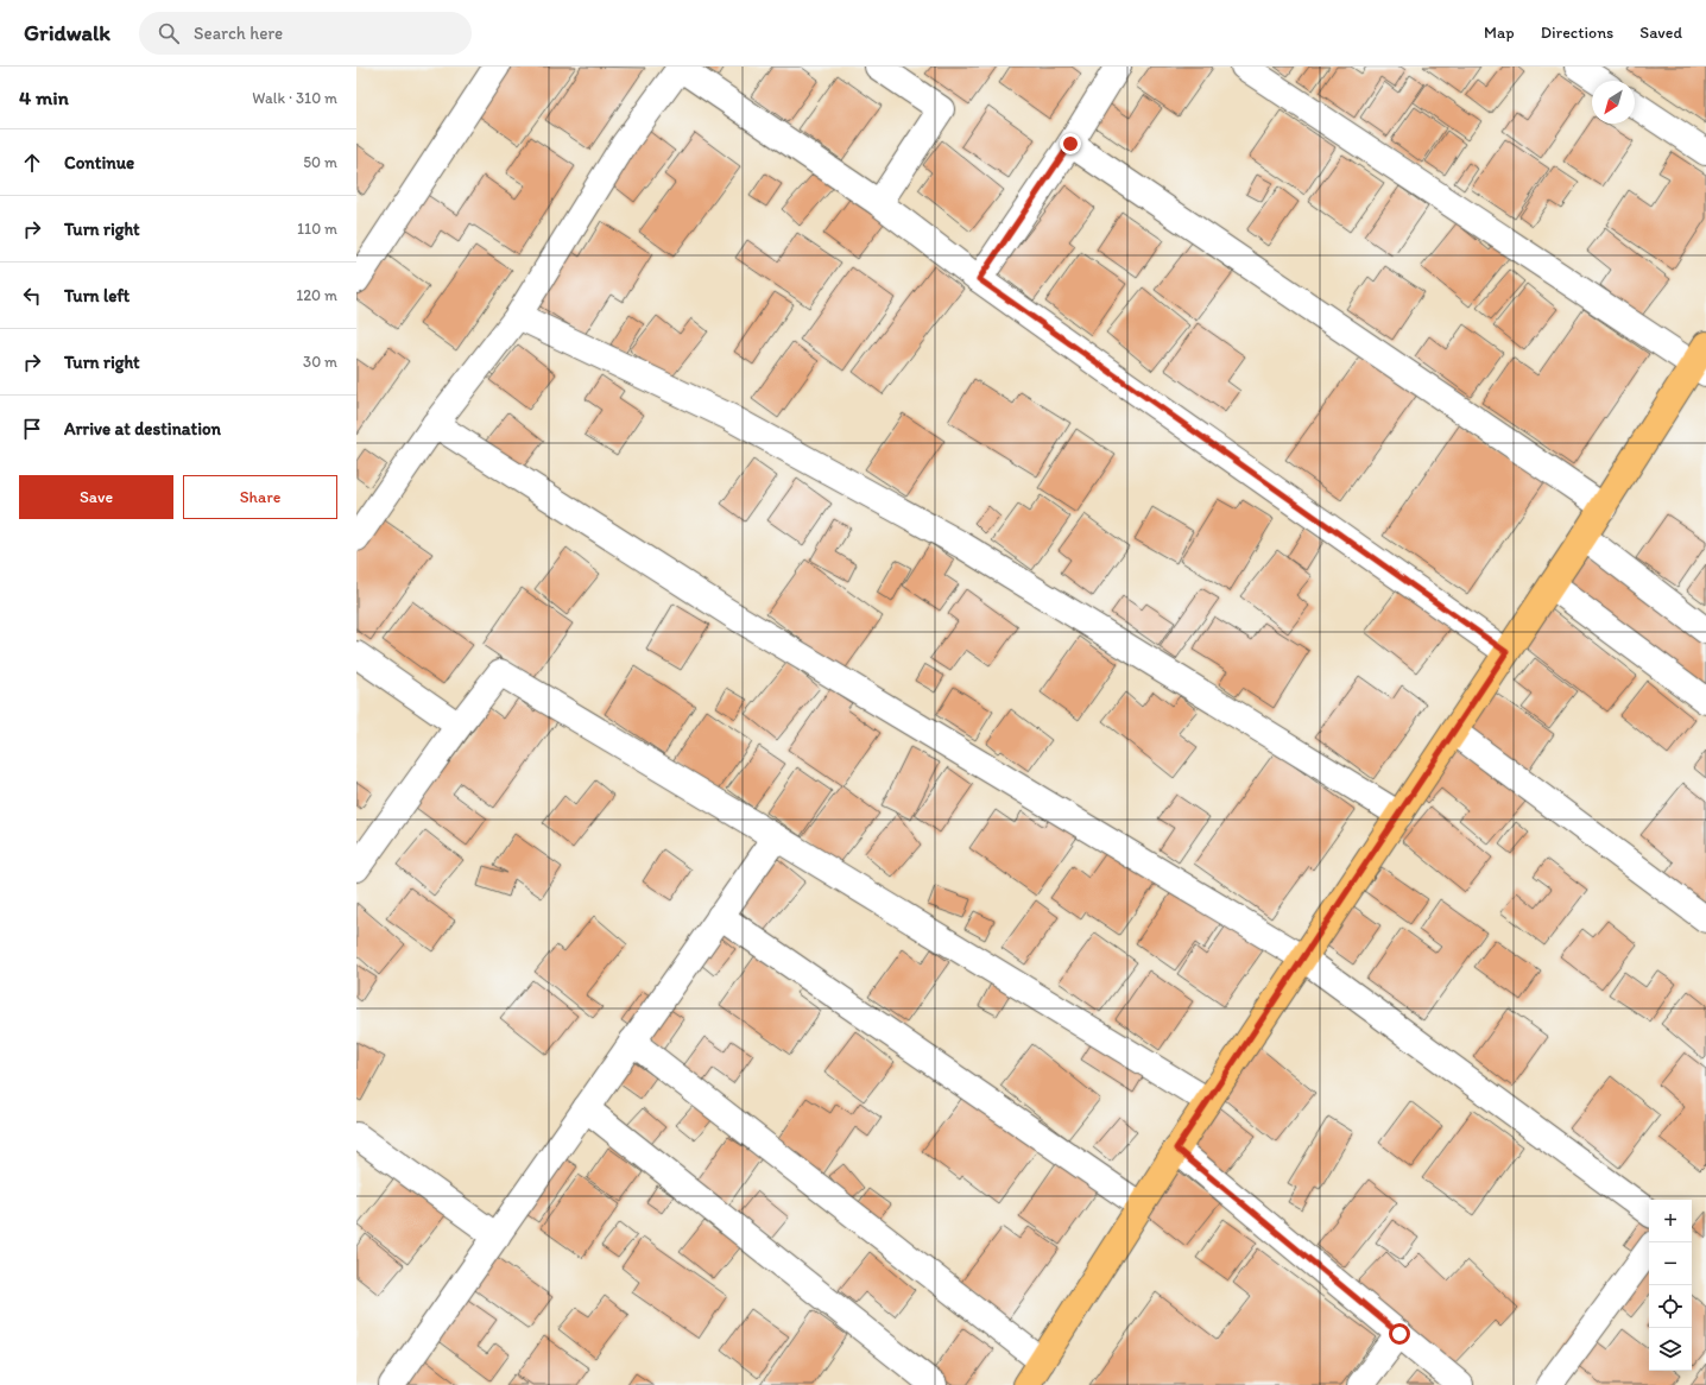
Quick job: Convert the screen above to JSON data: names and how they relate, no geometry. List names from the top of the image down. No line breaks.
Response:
{"north":"bottom left","page":{"header":"Gridwalk","search":"Search here","nav":["Map","Directions","Saved"],"heading":["4 min","Walk · 310 m"],"list":[["Continue","50 m"],["Turn right","110 m"],["Turn left","120 m"],["Turn right","30 m"],"Arrive at destination"],"buttons":["Save","Share"],"map_buttons":["+","−"]}}
